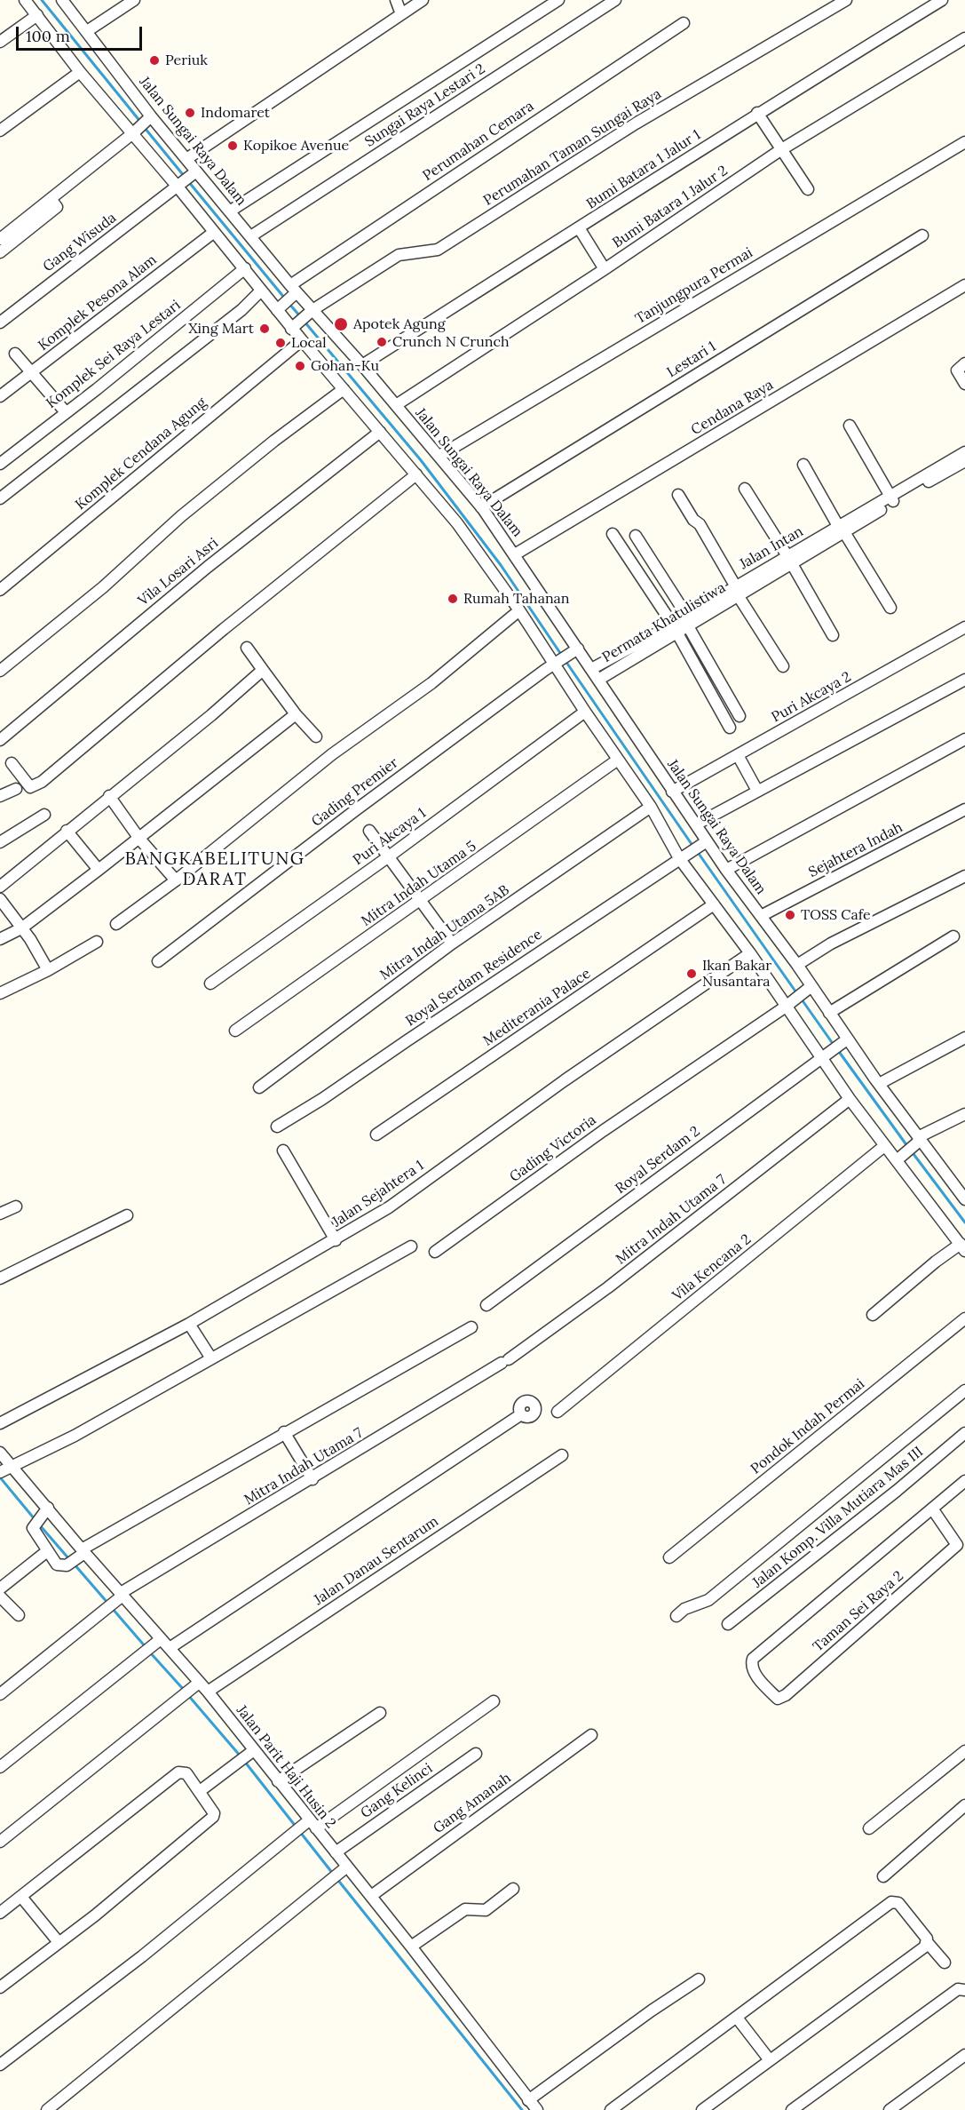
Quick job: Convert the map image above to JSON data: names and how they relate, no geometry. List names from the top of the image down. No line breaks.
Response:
{"streets":{"street":["Sungai Raya Lestari 2","Jalan Sungai Raya Dalam","Perumahan Cemara","Perumahan Taman Sungai Raya","Bumi Batara 1 Jalur 1","Bumi Batara 1 Jalur 2","Gang Wisuda","Tanjungpura Permai","Komplek Pesona Alam","Komplek Sei Raya Lestari","Lestari 1","Cendana Raya","Komplek Cendana Agung","Vila Losari Asri","Permata Khatulistiwa","Puri Akcaya 2","Gading Premier","Puri Akcaya 1","Sejahtera Indah","Mitra Indah Utama 5","Mitra Indah Utama 5AB","Royal Serdam Residence","Mediterania Palace","Gading Victoria","Royal Serdam 2","Jalan Sejahtera 1","Mitra Indah Utama 7","Vila Kencana 2","Pondok Indah Permai","Jalan Komp. Villa Mutiara Mas III","Jalan Danau Sentarum","Taman Sei Raya 2","Jalan Parit Haji Husin 2","Gang Kelinci","Gang Amanah"]},"crossings":[["Sungai Raya Lestari 2","Jalan Sungai Raya Dalam"],["Jalan Sungai Raya Dalam","Perumahan Cemara"],["Jalan Sungai Raya Dalam","Perumahan Taman Sungai Raya"],["Jalan Sungai Raya Dalam","Bumi Batara 1 Jalur 1"],["Jalan Sungai Raya Dalam","Bumi Batara 1 Jalur 2"],["Jalan Sungai Raya Dalam","Gang Wisuda"],["Jalan Sungai Raya Dalam","Tanjungpura Permai"],["Jalan Sungai Raya Dalam","Lestari 1"],["Jalan Sungai Raya Dalam","Cendana Raya"],["Jalan Sungai Raya Dalam","Permata Khatulistiwa"],["Jalan Sungai Raya Dalam","Puri Akcaya 2"],["Jalan Sungai Raya Dalam","Gading Premier"],["Jalan Sungai Raya Dalam","Sejahtera Indah"],["Jalan Sungai Raya Dalam","Royal Serdam Residence"],["Jalan Sungai Raya Dalam","Gading Victoria"],["Jalan Sungai Raya Dalam","Royal Serdam 2"],["Mitra Indah Utama 7","Jalan Parit Haji Husin 2"],["Jalan Danau Sentarum","Jalan Parit Haji Husin 2"],["Jalan Parit Haji Husin 2","Gang Kelinci"],["Jalan Parit Haji Husin 2","Gang Amanah"]],"districts":["BANGKABELITUNG DARAT"],"places":["Periuk","Indomaret","Kopikoe Avenue","Apotek Agung","Xing Mart","Crunch N Crunch","Local","Gohan-Ku","Rumah Tahanan","TOSS Cafe","Ikan Bakar Nusantara"],"scale_bar":"100 m"}
